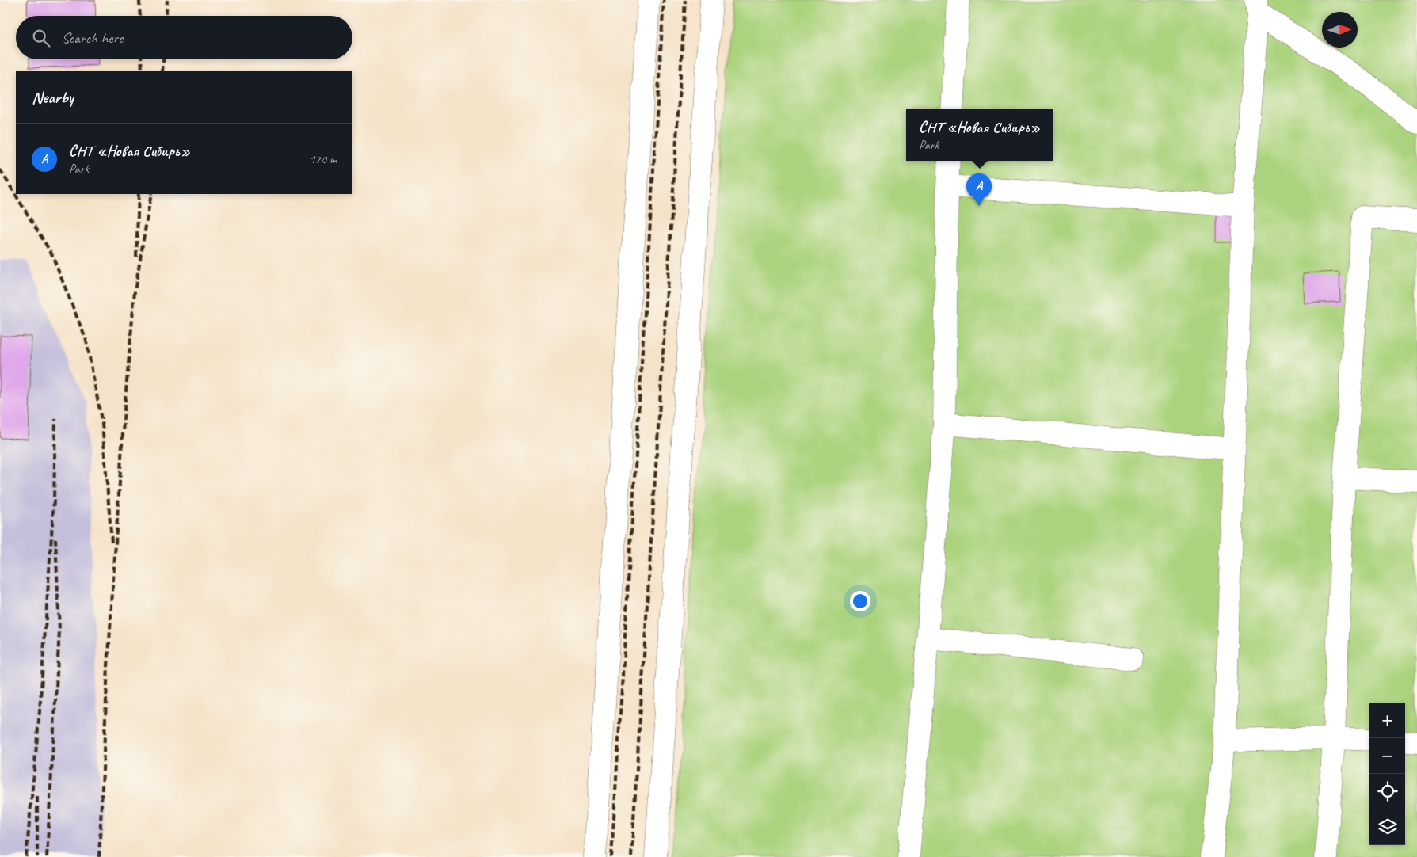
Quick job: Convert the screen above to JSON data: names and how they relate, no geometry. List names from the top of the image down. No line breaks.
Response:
{"north":"right","page":{"search":"Search here","heading":"Nearby","popup":["СНТ «Новая Сибирь»","Park"],"list":[{"mark":"A","name":"СНТ «Новая Сибирь»","note":"Park","value":"120 m"}],"pins":"A","map_buttons":["+","−"]}}
